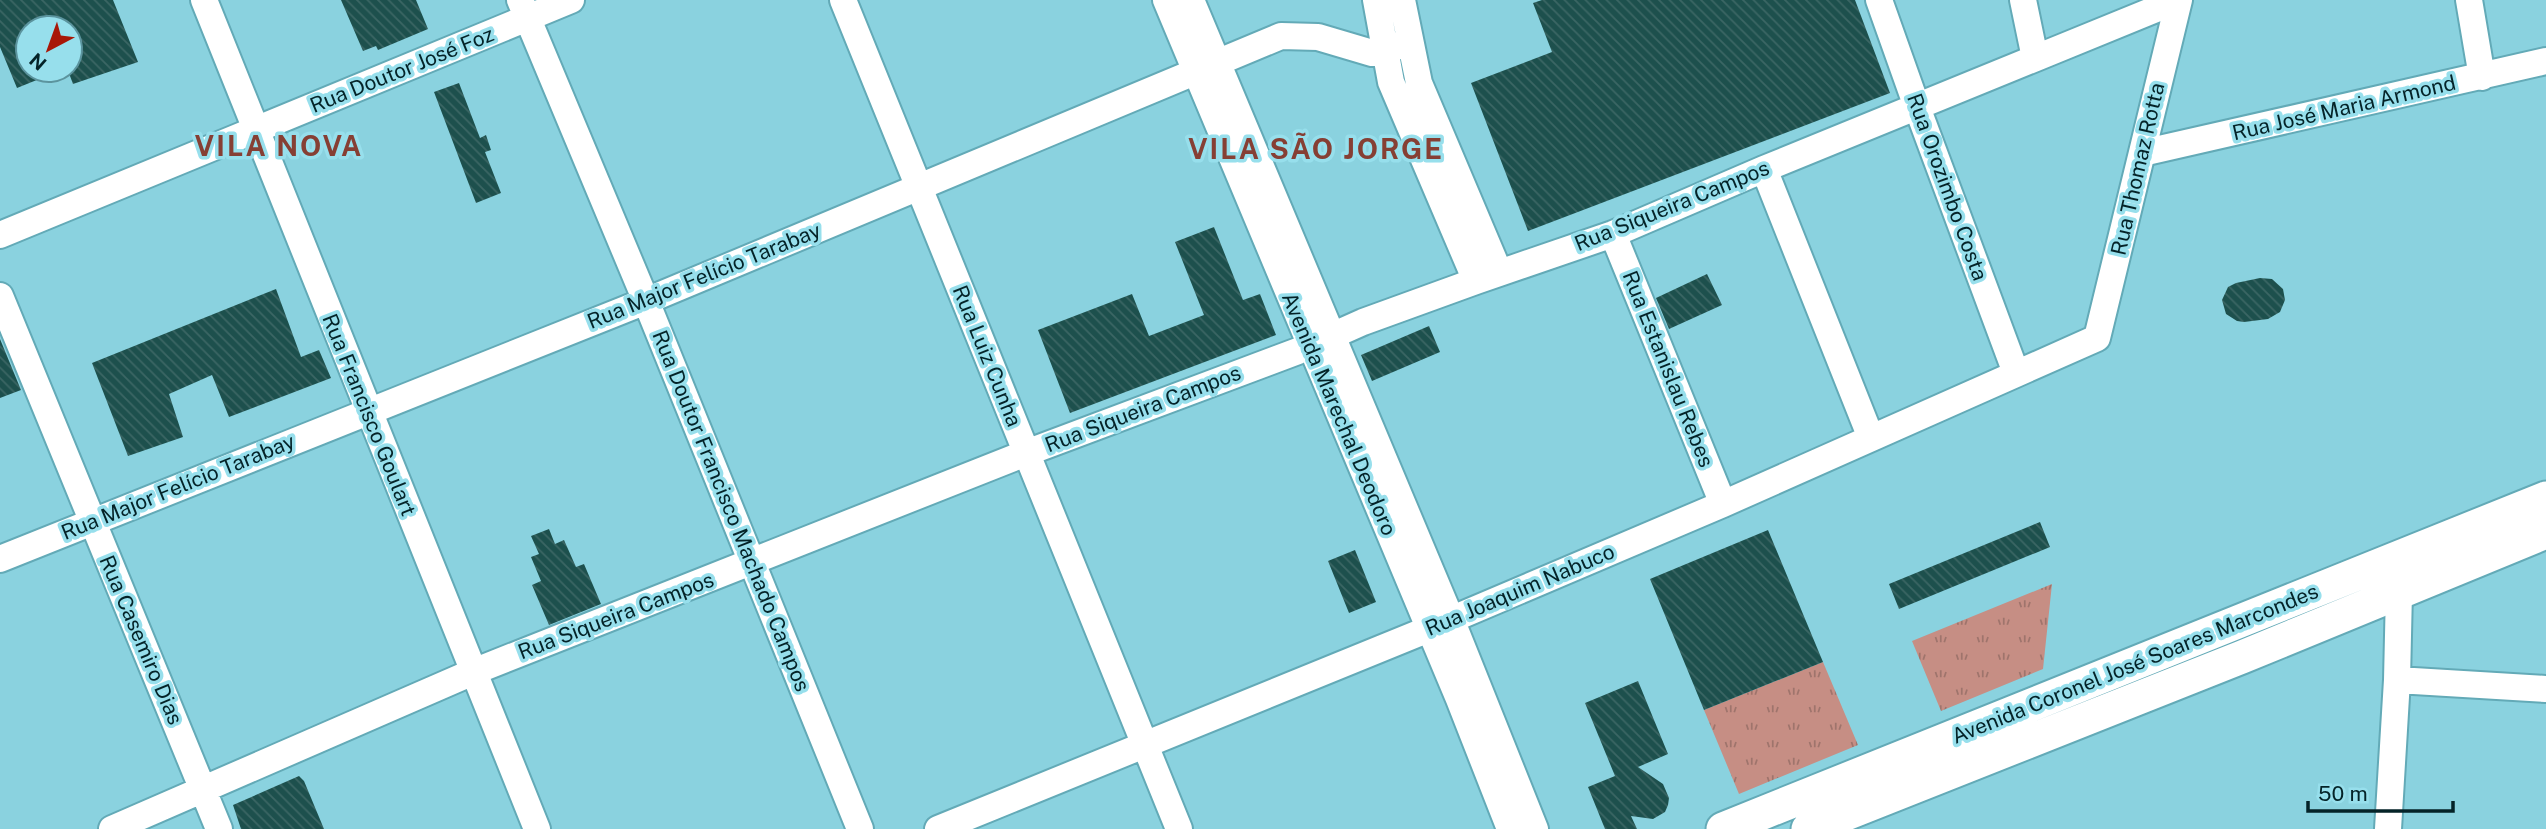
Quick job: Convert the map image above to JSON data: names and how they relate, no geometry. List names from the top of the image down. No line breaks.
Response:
{"streets":{"main road":["Avenida Coronel José Soares Marcondes"],"street":["Rua Doutor José Foz","Rua José Maria Armond","Rua Thomaz Rotta","Rua Orozimbo Costa","Rua Siqueira Campos","Rua Major Felício Tarabay","Rua Luiz Cunha","Rua Estanislau Rebes","Avenida Marechal Deodoro","Rua Francisco Goulart","Rua Doutor Francisco Machado Campos","Rua Joaquim Nabuco","Rua Casemiro Dias"]},"crossings":[["Rua Doutor José Foz","Rua Francisco Goulart"],["Rua Doutor José Foz","Rua Doutor Francisco Machado Campos"],["Rua José Maria Armond","Rua Thomaz Rotta"],["Rua Thomaz Rotta","Rua Siqueira Campos"],["Rua Thomaz Rotta","Rua Joaquim Nabuco"],["Rua Orozimbo Costa","Rua Siqueira Campos"],["Rua Orozimbo Costa","Rua Joaquim Nabuco"],["Rua Siqueira Campos","Rua Luiz Cunha"],["Rua Siqueira Campos","Rua Estanislau Rebes"],["Rua Siqueira Campos","Avenida Marechal Deodoro"],["Rua Siqueira Campos","Rua Francisco Goulart"],["Rua Siqueira Campos","Rua Doutor Francisco Machado Campos"],["Rua Siqueira Campos","Rua Casemiro Dias"],["Rua Major Felício Tarabay","Rua Luiz Cunha"],["Rua Major Felício Tarabay","Avenida Marechal Deodoro"],["Rua Major Felício Tarabay","Rua Francisco Goulart"],["Rua Major Felício Tarabay","Rua Doutor Francisco Machado Campos"],["Rua Major Felício Tarabay","Rua Casemiro Dias"],["Rua Luiz Cunha","Rua Joaquim Nabuco"],["Rua Estanislau Rebes","Rua Joaquim Nabuco"],["Avenida Marechal Deodoro","Rua Joaquim Nabuco"]],"districts":["VILA NOVA","VILA SÃO JORGE"],"scale_bar":"50 m","north":"bottom left"}
